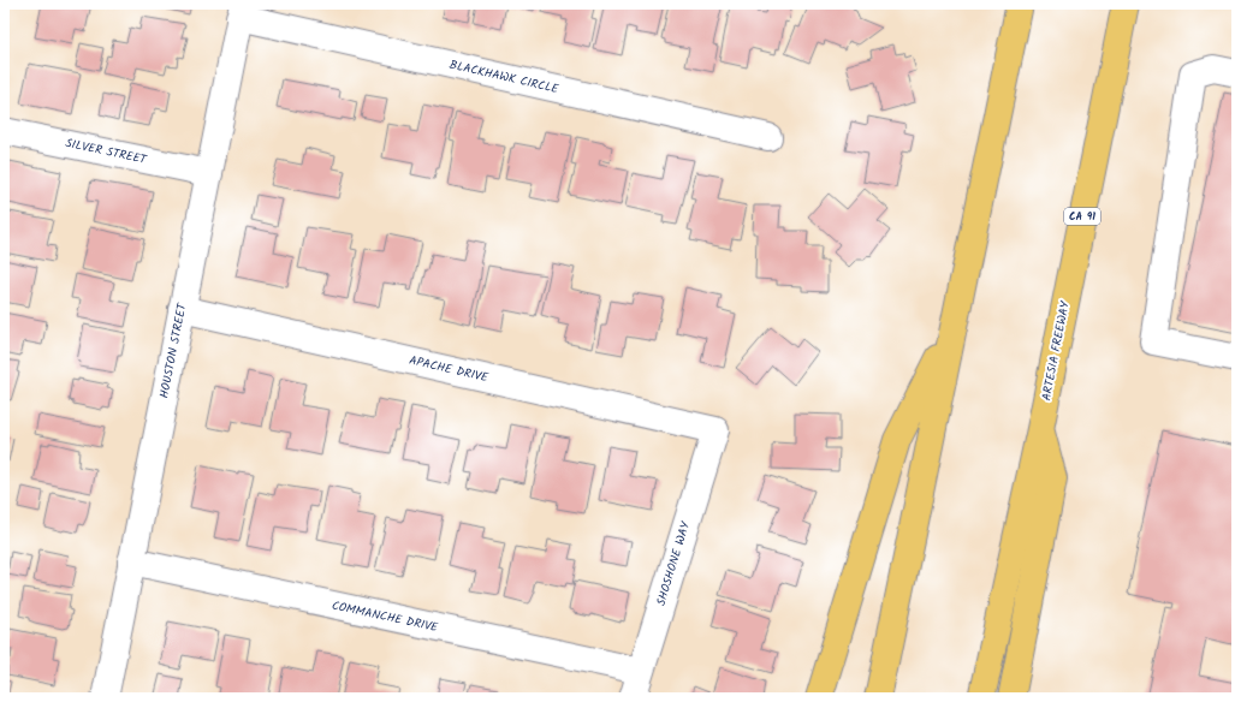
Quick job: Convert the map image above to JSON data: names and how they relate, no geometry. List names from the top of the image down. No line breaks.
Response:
{"streets":{"highway":["CA 91","ARTESIA FREEWAY"],"street":["BLACKHAWK CIRCLE","SILVER STREET","HOUSTON STREET","APACHE DRIVE","SHOSHONE WAY","COMMANCHE DRIVE"]},"crossings":[["BLACKHAWK CIRCLE","HOUSTON STREET"],["SILVER STREET","HOUSTON STREET"],["HOUSTON STREET","APACHE DRIVE"],["HOUSTON STREET","COMMANCHE DRIVE"],["APACHE DRIVE","SHOSHONE WAY"],["SHOSHONE WAY","COMMANCHE DRIVE"]]}
